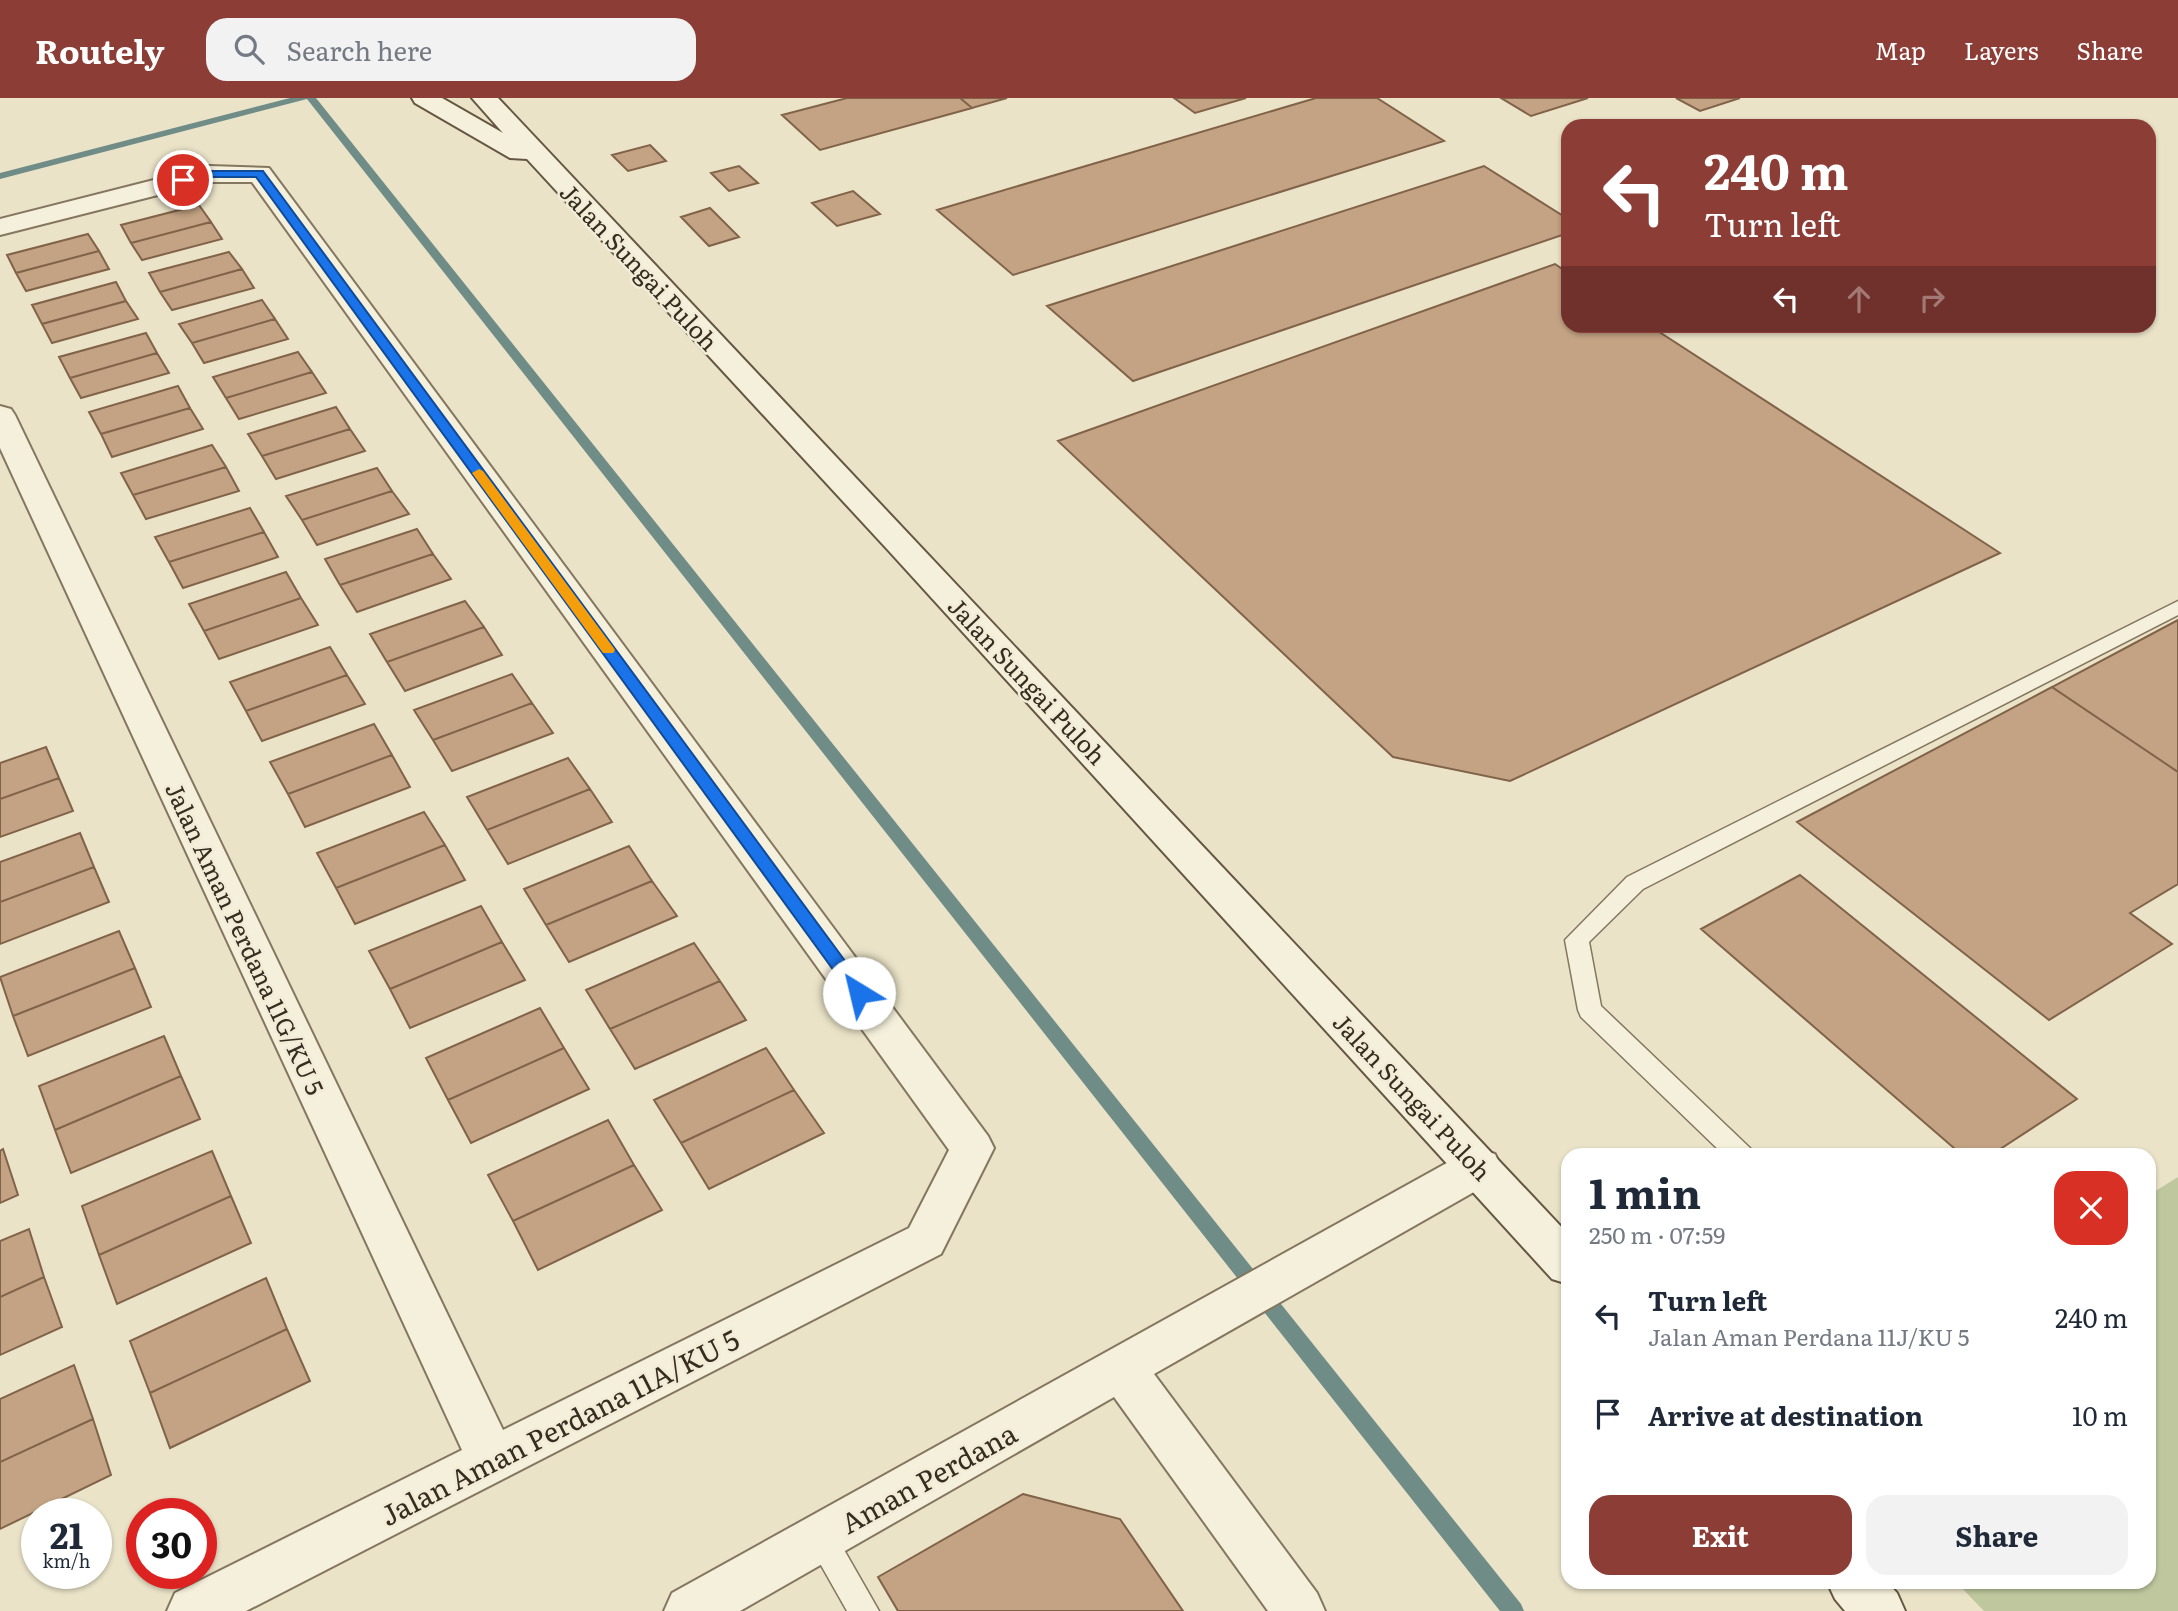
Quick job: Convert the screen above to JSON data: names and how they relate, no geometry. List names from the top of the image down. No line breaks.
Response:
{"streets":{"street":["Jalan Sungai Puloh","Jalan Aman Perdana 11G/KU 5","Jalan Aman Perdana 11A/KU 5","Aman Perdana"]},"crossings":[["Jalan Sungai Puloh","Aman Perdana"],["Jalan Aman Perdana 11G/KU 5","Jalan Aman Perdana 11A/KU 5"]],"page":{"header":"Routely","search":"Search here","nav":["Map","Layers","Share"],"turn":["240 m","Turn left"],"heading":["1 min","250 m · 07:59"],"list":[{"name":"Turn left","note":"Jalan Aman Perdana 11J/KU 5","value":"240 m"},{"name":"Arrive at destination","value":"10 m"}],"buttons":["Exit","Share"],"speed":"21 km/h","limit":"30"}}
